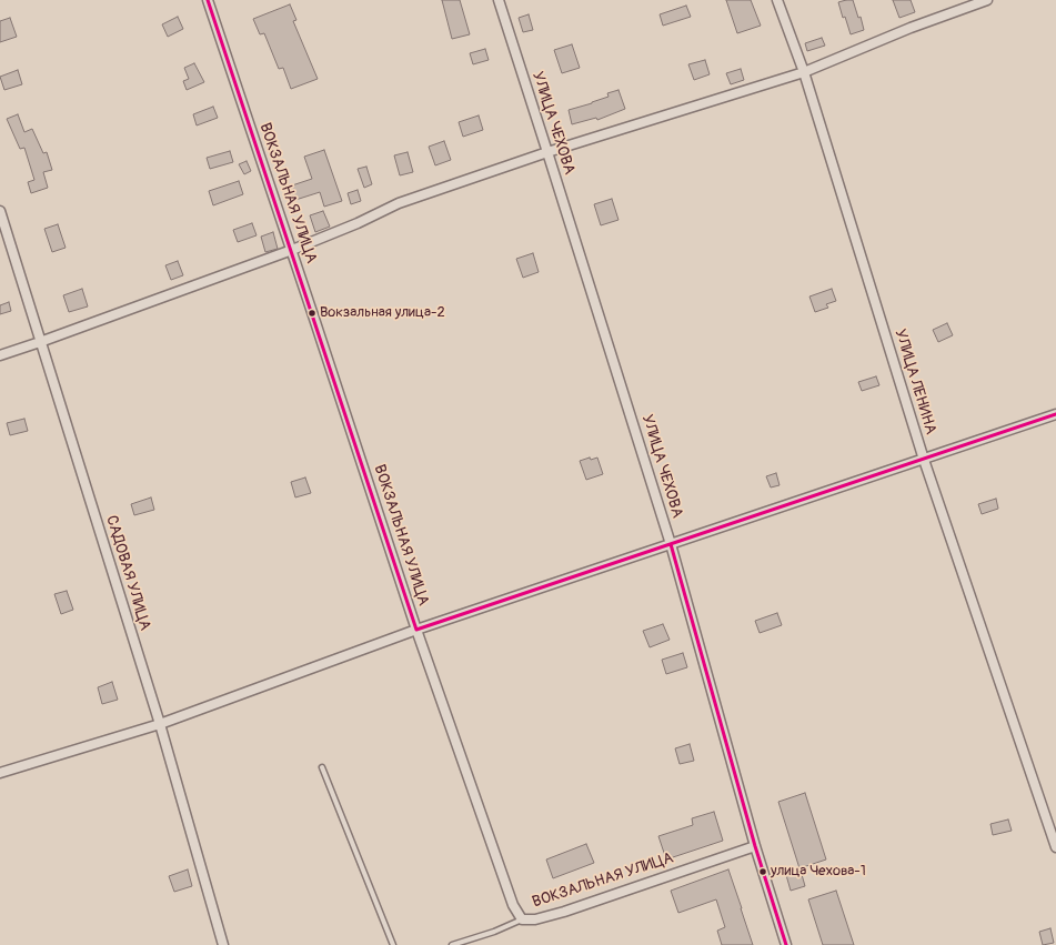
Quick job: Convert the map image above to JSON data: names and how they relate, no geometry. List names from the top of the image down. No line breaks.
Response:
{"streets":{"street":["УЛИЦА ЧЕХОВА","ВОКЗАЛЬНАЯ УЛИЦА","УЛИЦА ЛЕНИНА","САДОВАЯ УЛИЦА"]},"crossings":[["УЛИЦА ЧЕХОВА","ВОКЗАЛЬНАЯ УЛИЦА"]],"places":["Вокзальная улица-2","улица Чехова-1"]}
